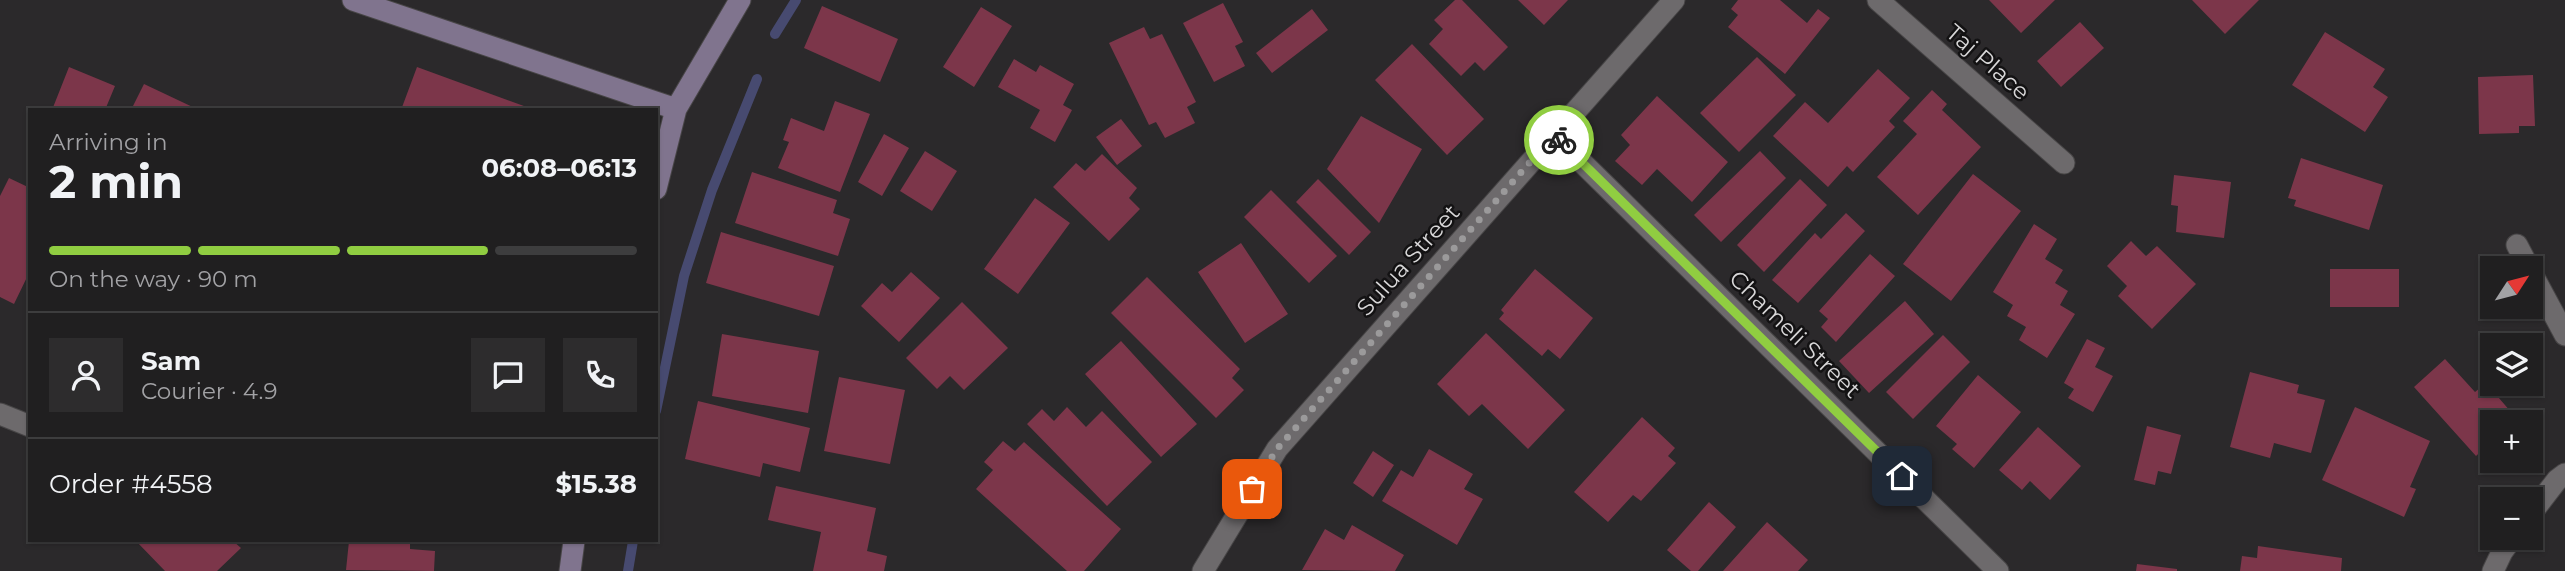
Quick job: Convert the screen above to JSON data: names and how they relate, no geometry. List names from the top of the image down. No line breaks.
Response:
{"streets":{"street":["Taj Place","Sulua Street","Chameli Street"]},"crossings":[["Sulua Street","Chameli Street"]],"north":"top right","page":{"heading":["2 min","Arriving in","06:08–06:13"],"panel":["Sam","Courier · 4.9","Order #4558","$15.38"],"bar":"On the way · 90 m","map_buttons":["+","−"]}}
